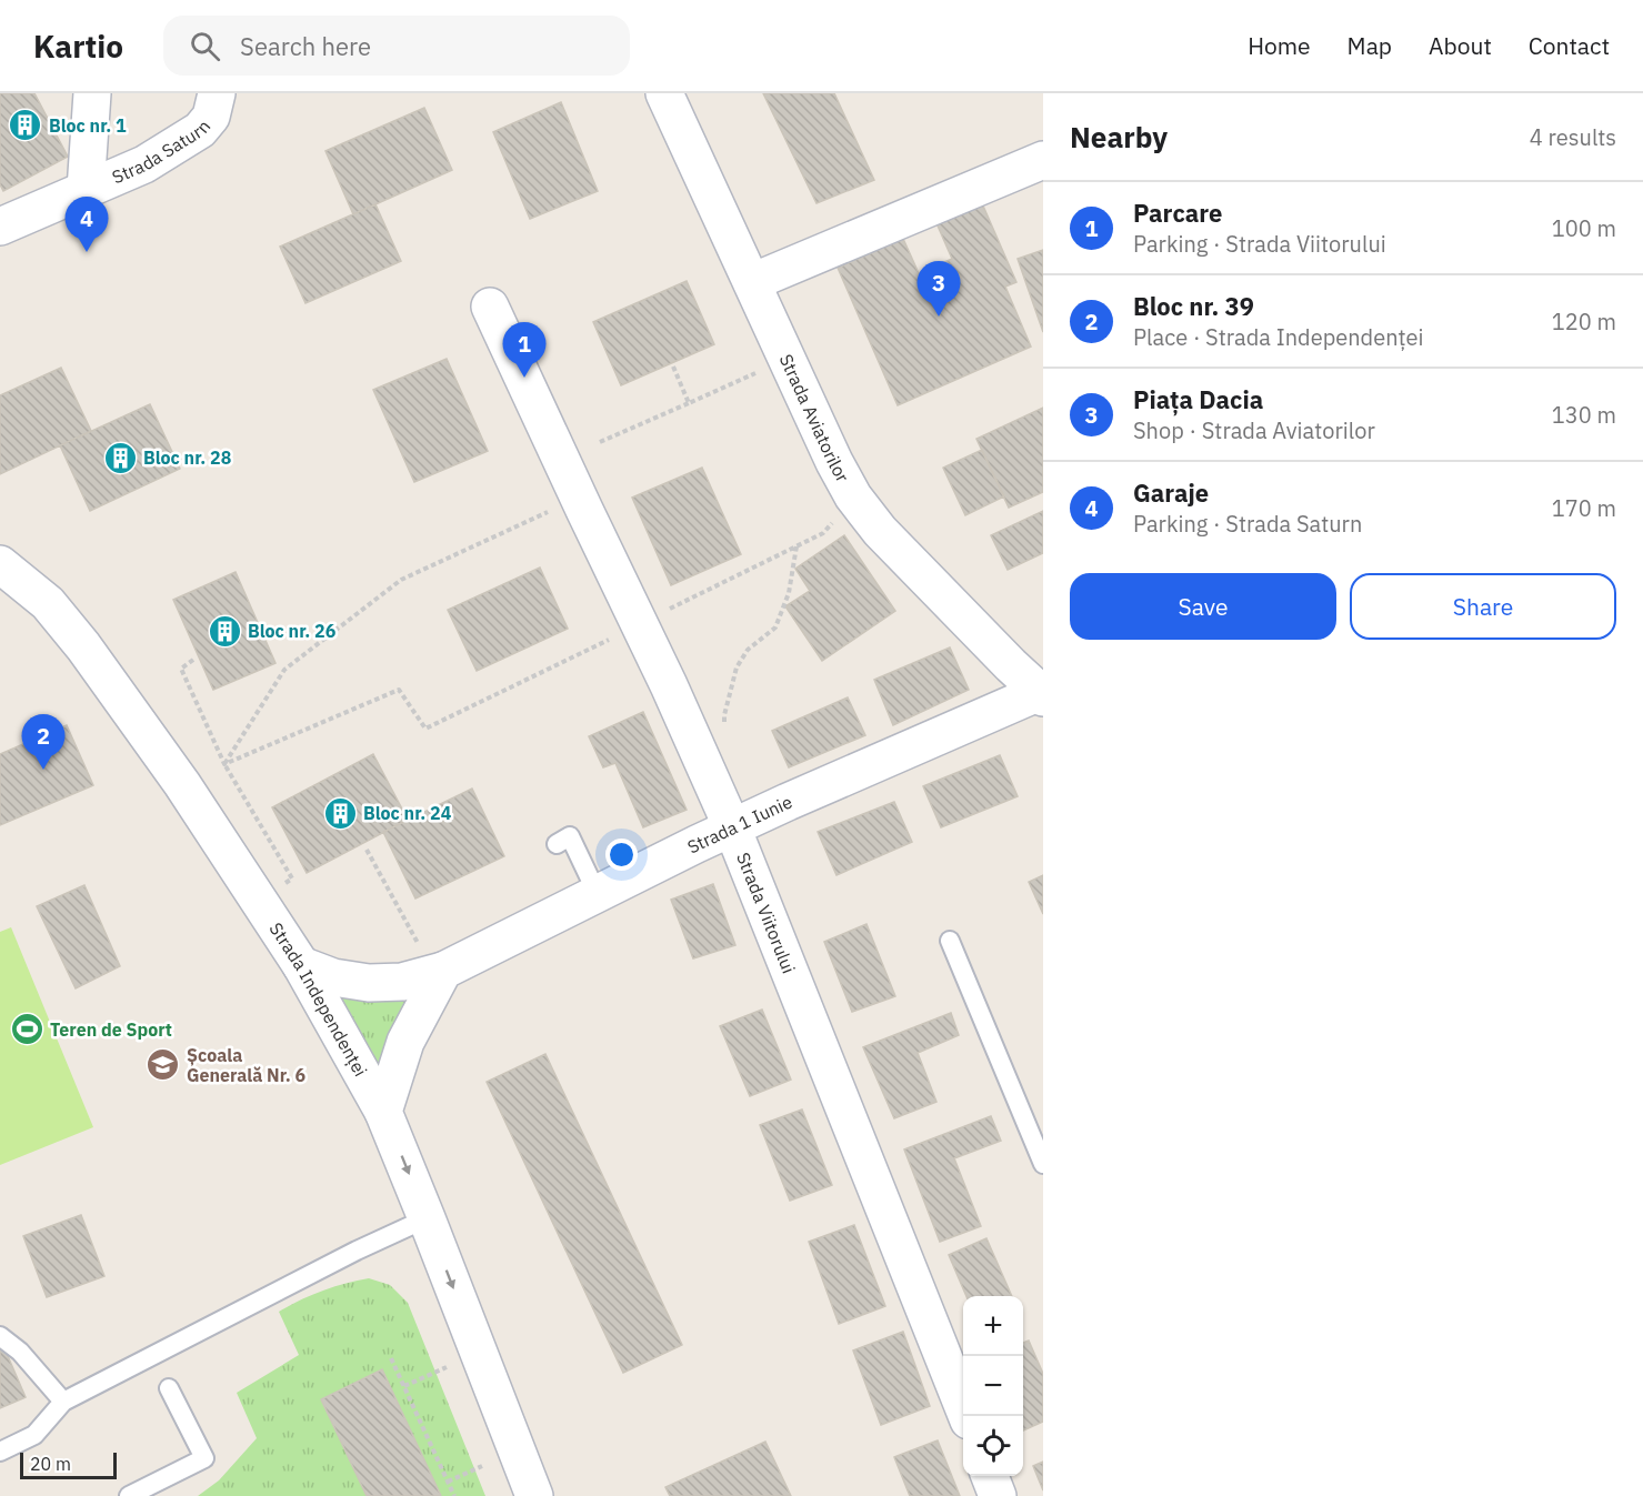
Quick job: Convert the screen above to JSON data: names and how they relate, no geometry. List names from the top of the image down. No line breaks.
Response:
{"streets":{"street":["Strada Saturn","Strada Aviatorilor","Strada 1 Iunie","Strada Viitorului","Strada Independenței"]},"crossings":[["Strada Aviatorilor","Strada 1 Iunie"],["Strada 1 Iunie","Strada Viitorului"],["Strada 1 Iunie","Strada Independenței"]],"one_way":["Strada Independenței"],"places":{"building":["Bloc nr. 1","Bloc nr. 28","Bloc nr. 26","Bloc nr. 24"],"sports":["Teren de Sport"],"school or university":["Școala Generală Nr. 6"]},"scale_bar":"20 m","page":{"header":"Kartio","search":"Search here","nav":["Home","Map","About","Contact"],"heading":["Nearby","4 results"],"list":[{"mark":"1","name":"Parcare","note":"Parking · Strada Viitorului","value":"100 m"},{"mark":"2","name":"Bloc nr. 39","note":"Place · Strada Independenței","value":"120 m"},{"mark":"3","name":"Piața Dacia","note":"Shop · Strada Aviatorilor","value":"130 m"},{"mark":"4","name":"Garaje","note":"Parking · Strada Saturn","value":"170 m"}],"pins":["4","3","1","2"],"buttons":["Save","Share"],"map_buttons":["+","−"],"scale":"20 m"}}
